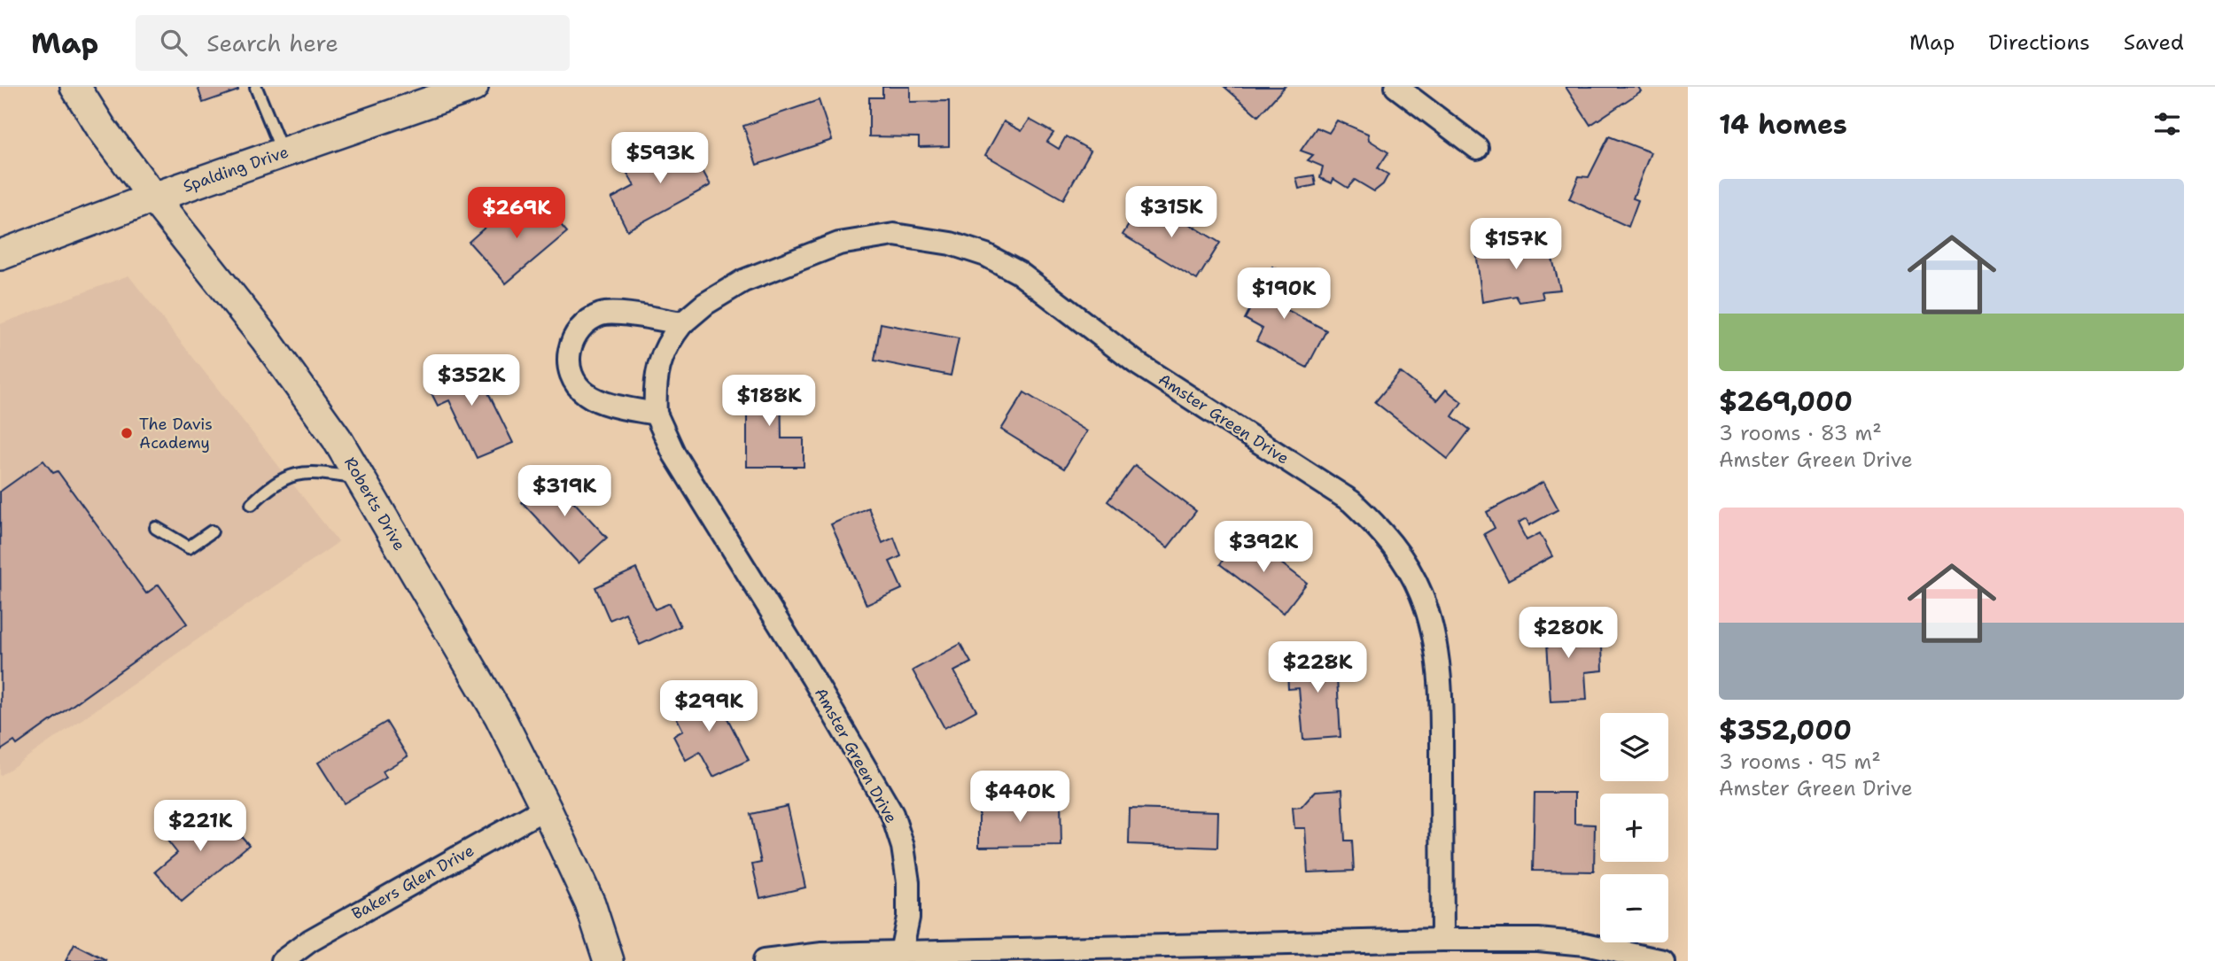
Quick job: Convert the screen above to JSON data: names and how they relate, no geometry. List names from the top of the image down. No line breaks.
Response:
{"streets":{"street":["Spalding Drive","Amster Green Drive","Roberts Drive","Bakers Glen Drive"]},"crossings":[["Spalding Drive","Roberts Drive"],["Roberts Drive","Bakers Glen Drive"]],"places":["The Davis Academy"],"page":{"header":"Map","search":"Search here","nav":["Map","Directions","Saved"],"heading":"14 homes","price":["$593K","$315K","$269K","$157K","$190K","$352K","$188K","$319K","$392K","$280K","$228K","$299K","$440K","$221K"],"list":[{"name":"$269,000","note":"3 rooms · 83 m² · Amster Green Drive"},{"name":"$352,000","note":"3 rooms · 95 m² · Amster Green Drive"}],"map_buttons":["+","−"]}}
